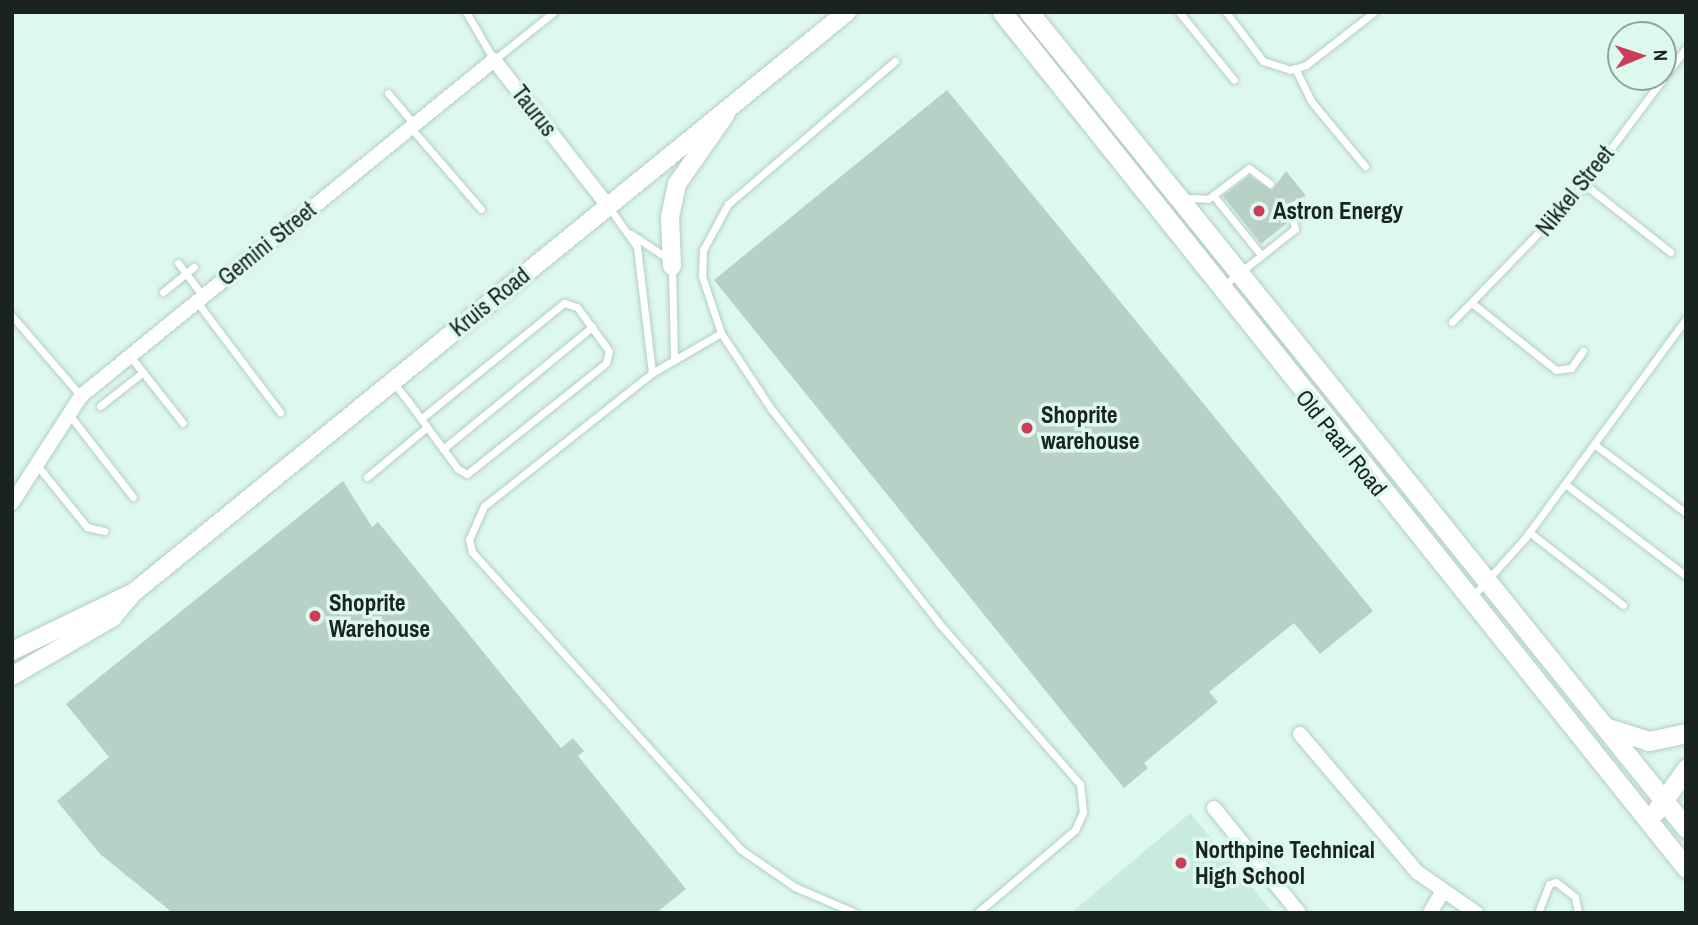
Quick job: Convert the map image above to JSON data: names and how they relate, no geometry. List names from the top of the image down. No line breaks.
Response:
{"streets":{"main road":["Old Paarl Road"],"street":["Taurus","Gemini Street","Kruis Road"],"lane":["Nikkel Street"]},"crossings":[["Taurus","Gemini Street"],["Taurus","Kruis Road"]],"places":["Astron Energy","Shoprite warehouse","Shoprite Warehouse","Northpine Technical High School"],"north":"right"}
